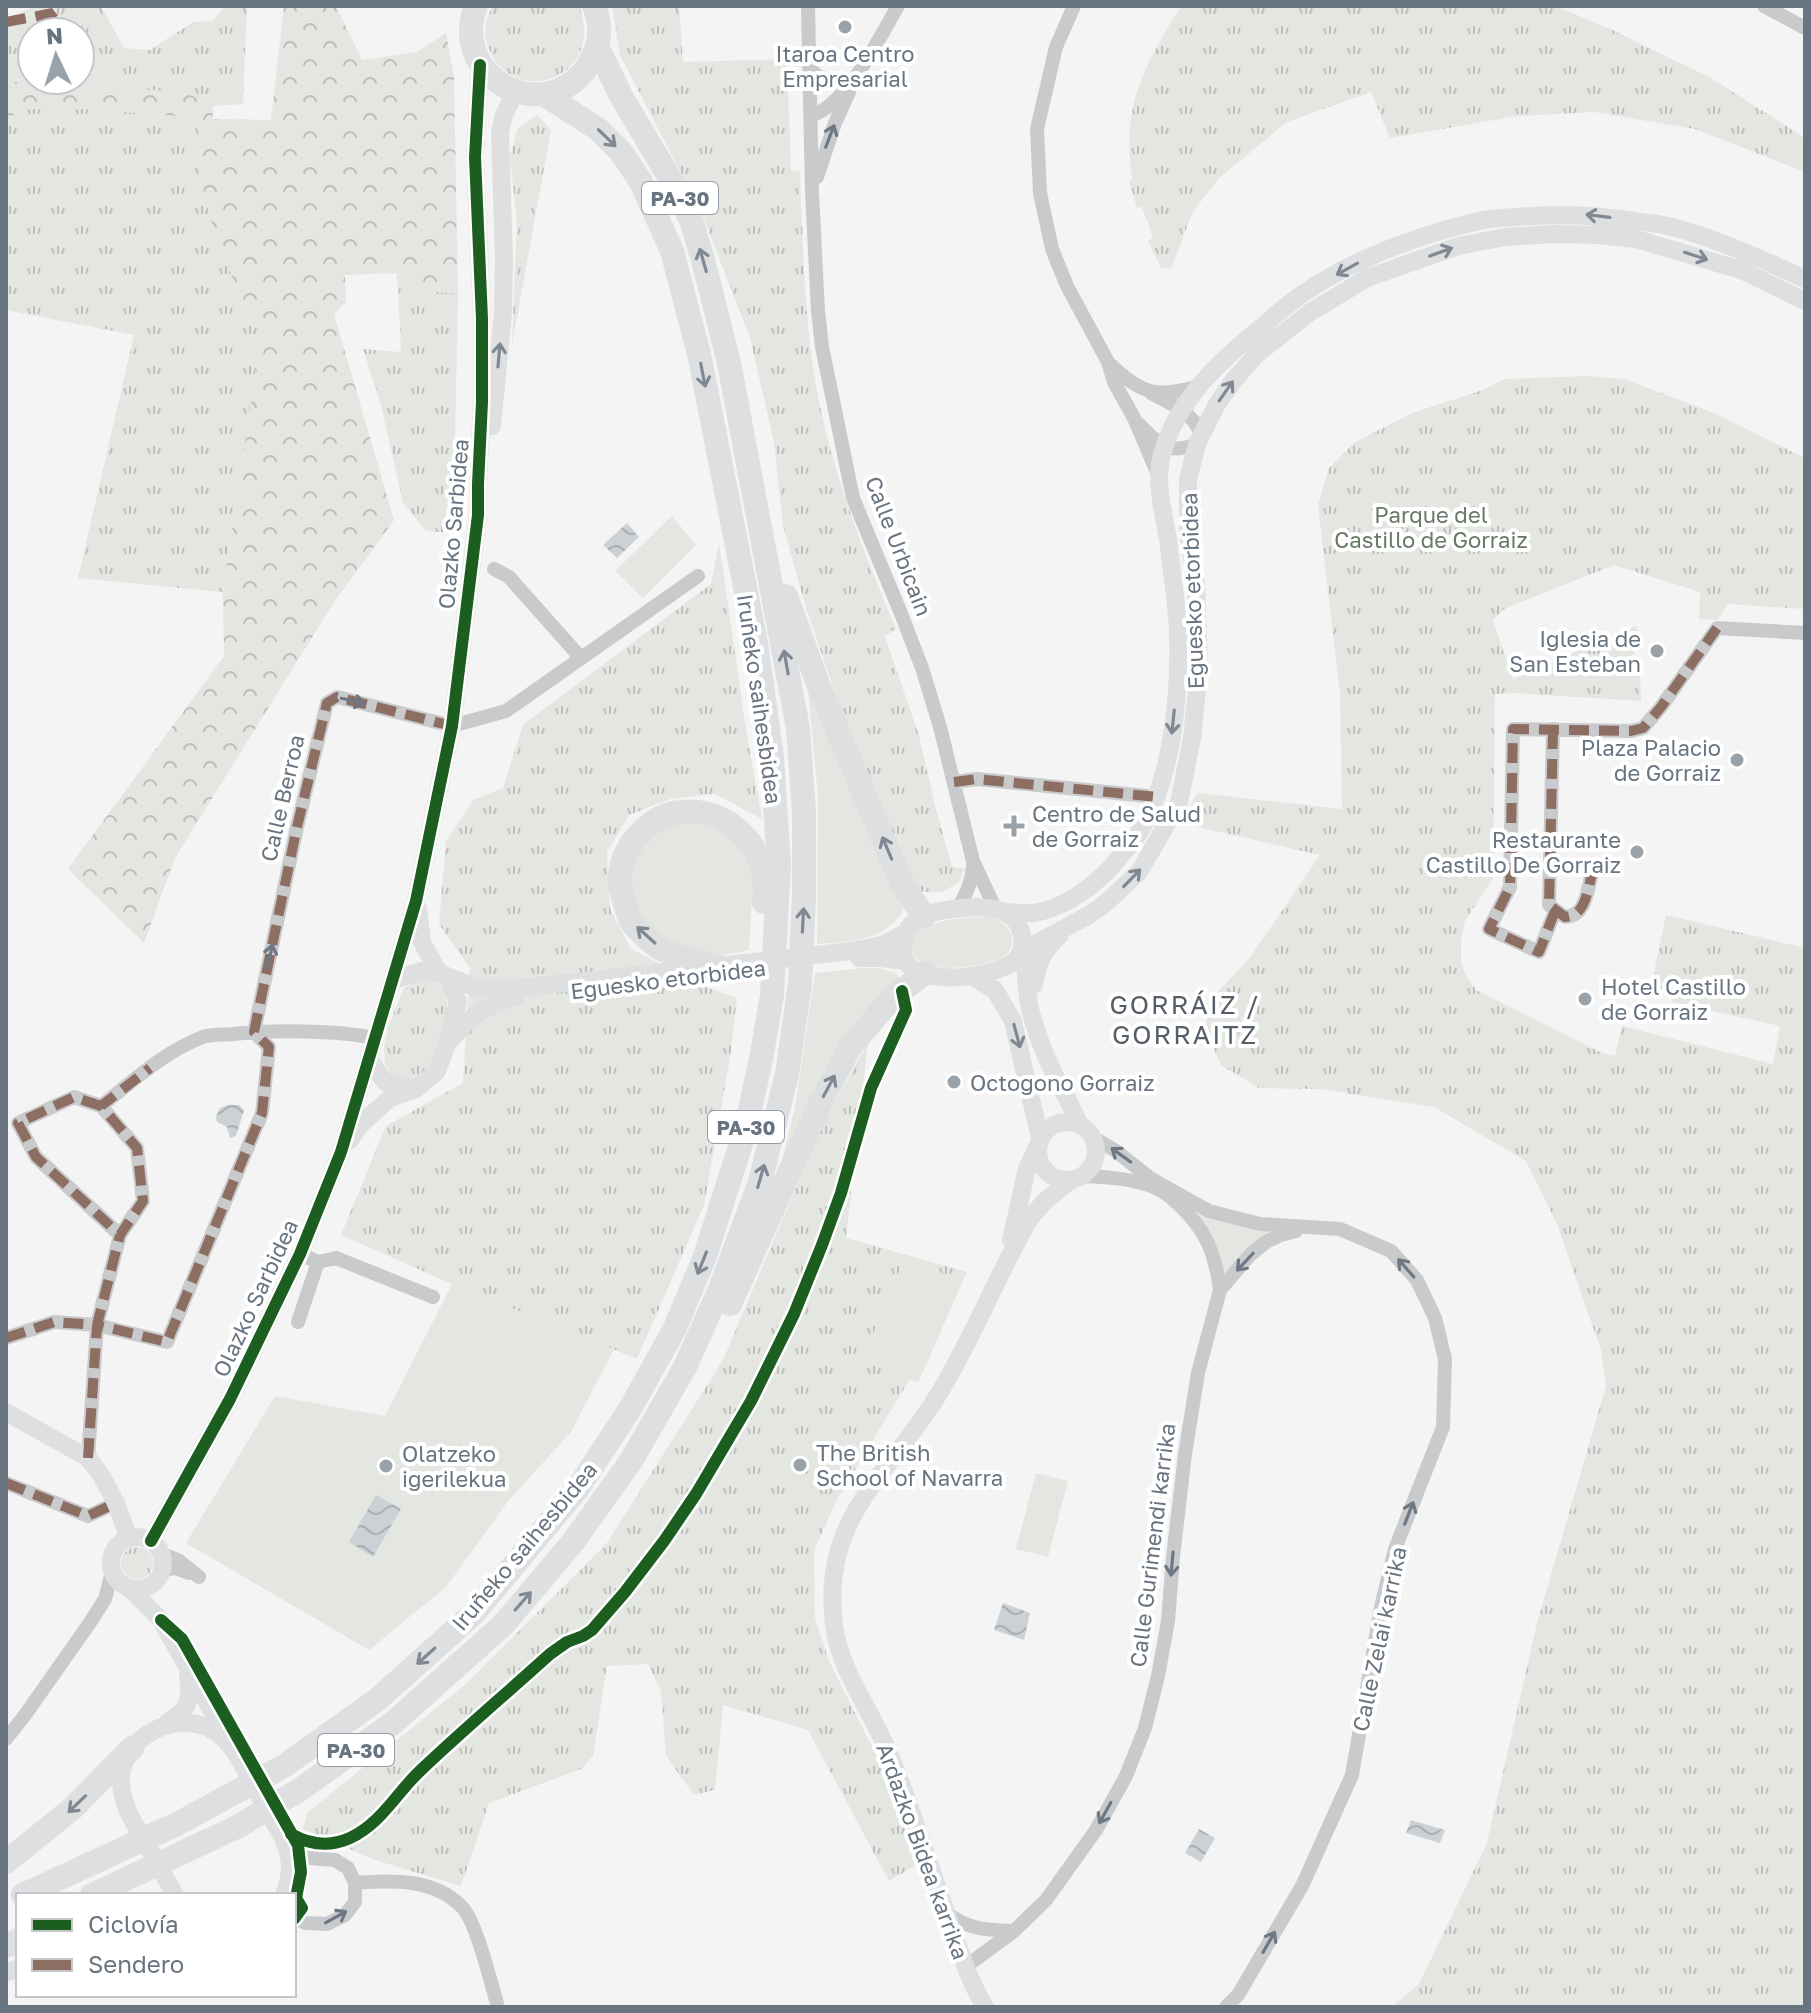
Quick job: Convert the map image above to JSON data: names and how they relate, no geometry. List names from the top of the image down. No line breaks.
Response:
{"streets":{"highway":["PA-30","Iruñeko saihesbidea"],"street":["Olazko Sarbidea","Calle Urbicain","Eguesko etorbidea","Calle Berroa","Calle Gurimendi karrika","Calle Zelai karrika","Ardazko Bidea karrika"]},"crossings":[["PA-30","Olazko Sarbidea"],["PA-30","Iruñeko saihesbidea"],["Olazko Sarbidea","Eguesko etorbidea"],["Olazko Sarbidea","Calle Berroa"],["Calle Urbicain","Eguesko etorbidea"],["Calle Gurimendi karrika","Calle Zelai karrika"],["Calle Gurimendi karrika","Ardazko Bidea karrika"],["Calle Zelai karrika","Ardazko Bidea karrika"]],"one_way":["Calle Gurimendi karrika"],"districts":["GORRÁIZ / GORRAITZ"],"parks":["Parque del Castillo de Gorraiz"],"places":{"other":["Itaroa Centro Empresarial","Iglesia de San Esteban","Plaza Palacio de Gorraiz","Restaurante Castillo De Gorraiz","Hotel Castillo de Gorraiz","Octogono Gorraiz","The British School of Navarra","Olatzeko igerilekua"],"health":["Centro de Salud de Gorraiz"]},"legend":["Ciclovía","Sendero"],"north":"top"}
